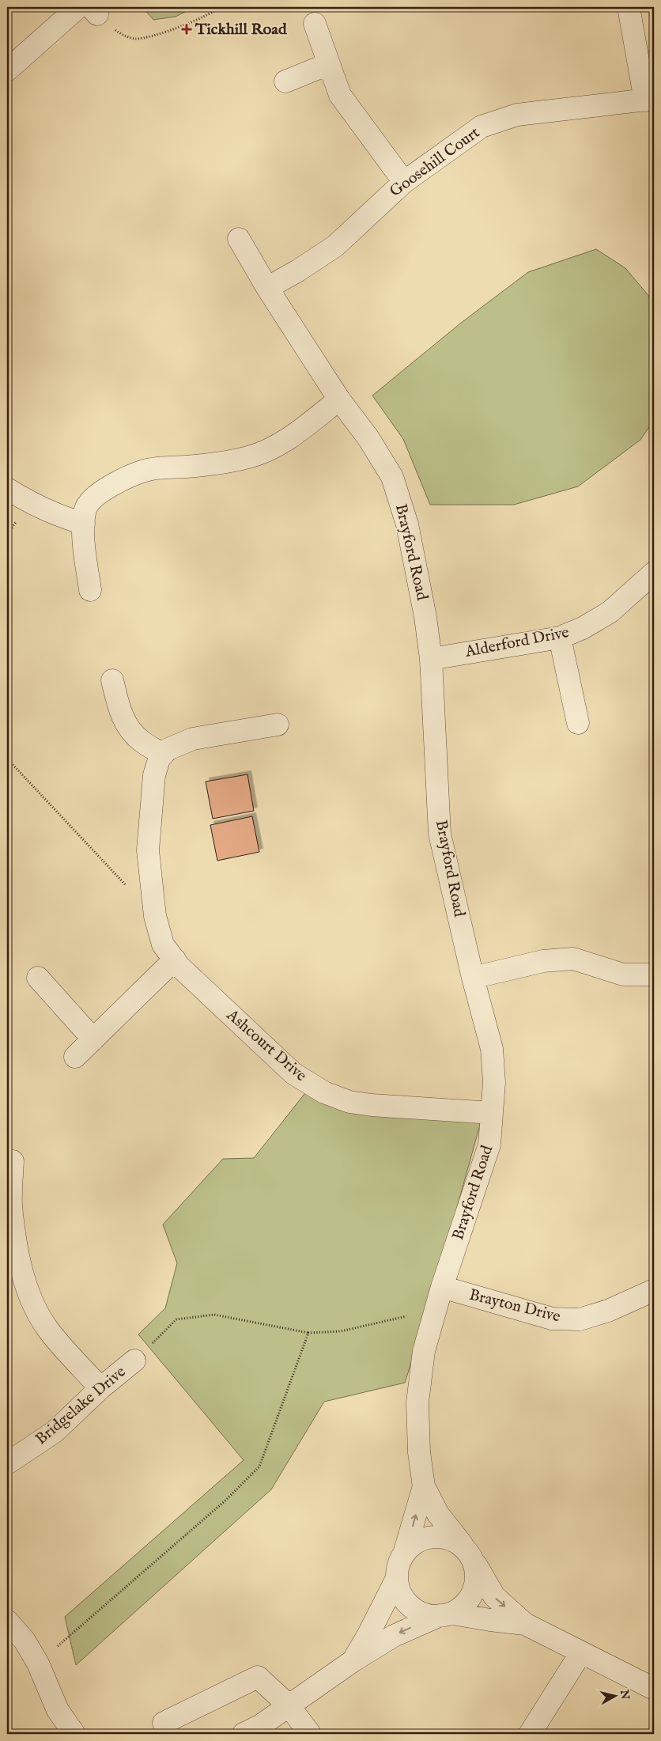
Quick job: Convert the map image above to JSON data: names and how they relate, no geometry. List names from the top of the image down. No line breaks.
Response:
{"streets":{"street":["Goosehill Court","Brayford Road","Alderford Drive","Ashcourt Drive","Brayton Drive","Bridgelake Drive"]},"crossings":[["Goosehill Court","Brayford Road"],["Brayford Road","Alderford Drive"],["Brayford Road","Ashcourt Drive"],["Brayford Road","Brayton Drive"]],"places":{"health":["Tickhill Road"]},"north":"right"}
